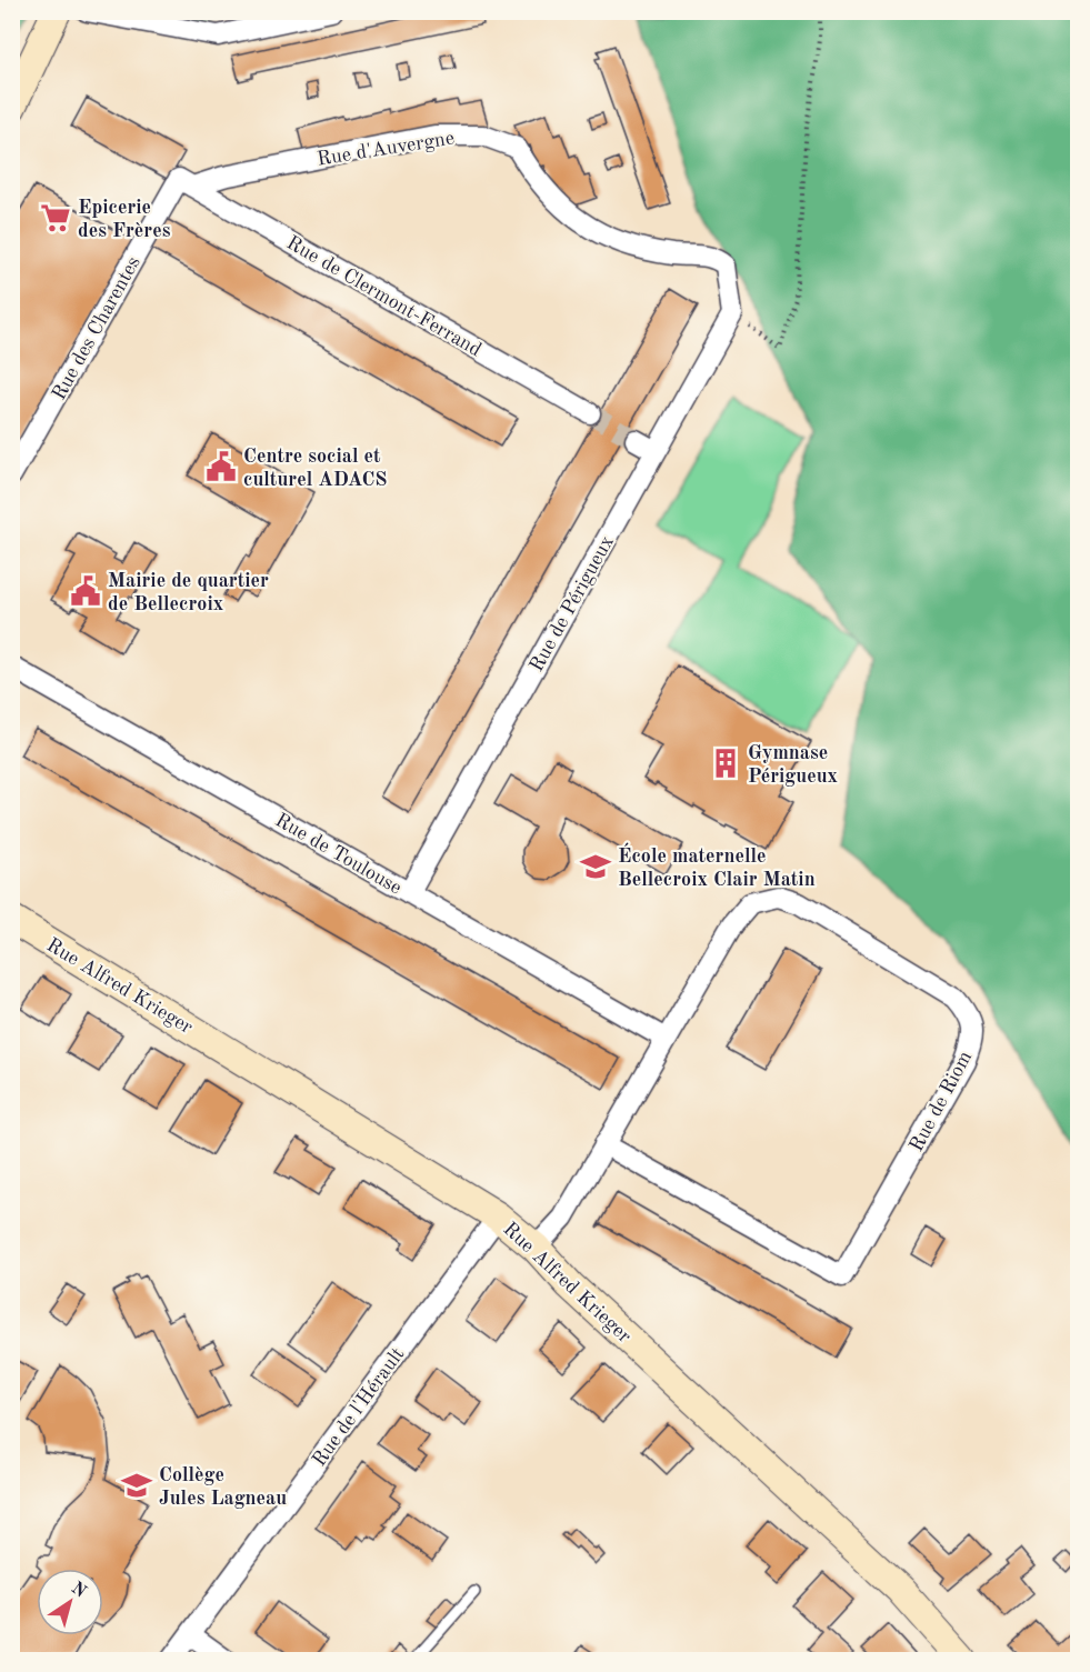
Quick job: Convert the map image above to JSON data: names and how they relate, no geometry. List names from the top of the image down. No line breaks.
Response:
{"streets":{"street":["Rue d'Auvergne","Rue de Clermont-Ferrand","Rue des Charentes","Rue de Périgueux","Rue de Toulouse","Rue Alfred Krieger","Rue de Riom","Rue de l'Hérault"]},"crossings":[["Rue d'Auvergne","Rue de Clermont-Ferrand"],["Rue d'Auvergne","Rue des Charentes"],["Rue d'Auvergne","Rue de Périgueux"],["Rue de Clermont-Ferrand","Rue des Charentes"],["Rue de Périgueux","Rue de Toulouse"],["Rue de Toulouse","Rue de Riom"],["Rue Alfred Krieger","Rue de Riom"],["Rue Alfred Krieger","Rue de l'Hérault"]],"places":{"supermarket":["Epicerie des Frères"],"public building":["Centre social et culturel ADACS","Mairie de quartier de Bellecroix"],"building":["Gymnase Périgueux"],"school or university":["École maternelle Bellecroix Clair Matin","Collège Jules Lagneau"]},"north":"top right"}
